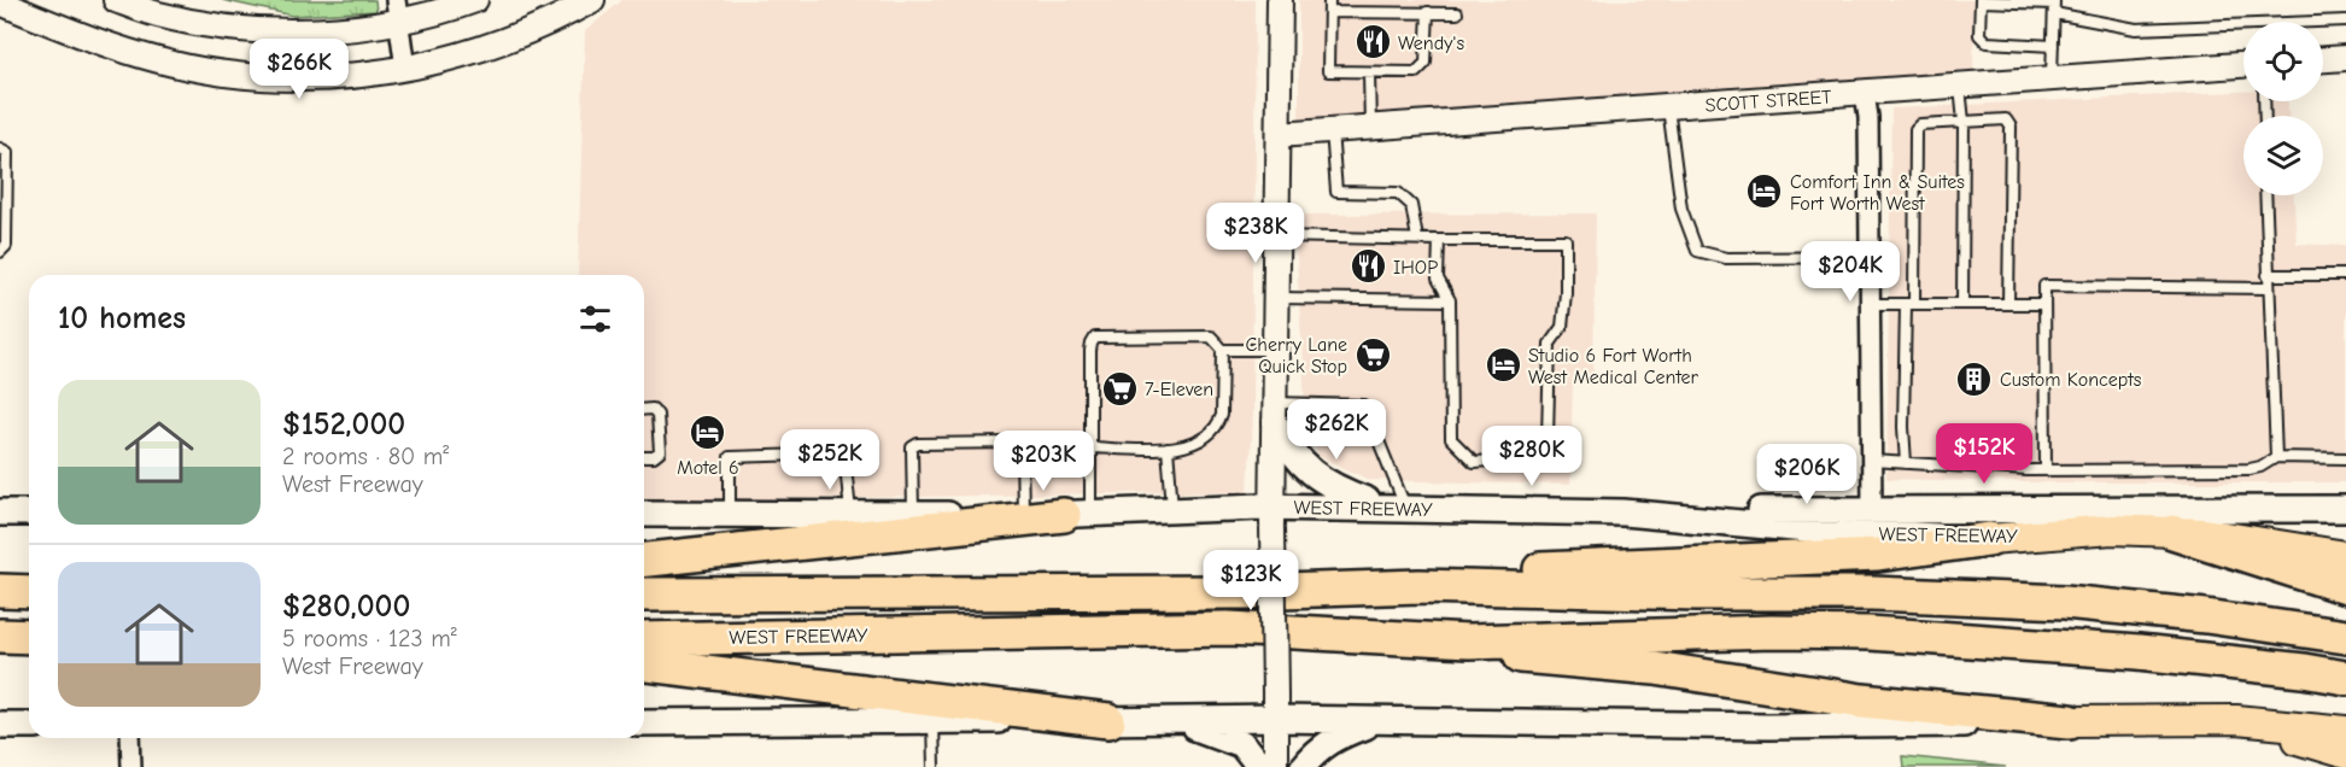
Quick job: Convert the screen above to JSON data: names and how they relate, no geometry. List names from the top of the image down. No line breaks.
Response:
{"streets":{"highway":["WEST FREEWAY"],"street":["SCOTT STREET"]},"places":{"restaurant":["Wendy's","IHOP"],"hotel":["Comfort Inn & Suites Fort Worth West","Studio 6 Fort Worth West Medical Center","Motel 6"],"supermarket":["Cherry Lane Quick Stop","7-Eleven"],"building":["Custom Koncepts"]},"page":{"price":["$266K","$238K","$204K","$262K","$152K","$280K","$252K","$203K","$206K","$123K"],"heading":"10 homes","list":[{"name":"$152,000","note":"2 rooms · 80 m² · West Freeway"},{"name":"$280,000","note":"5 rooms · 123 m² · West Freeway"}]}}
